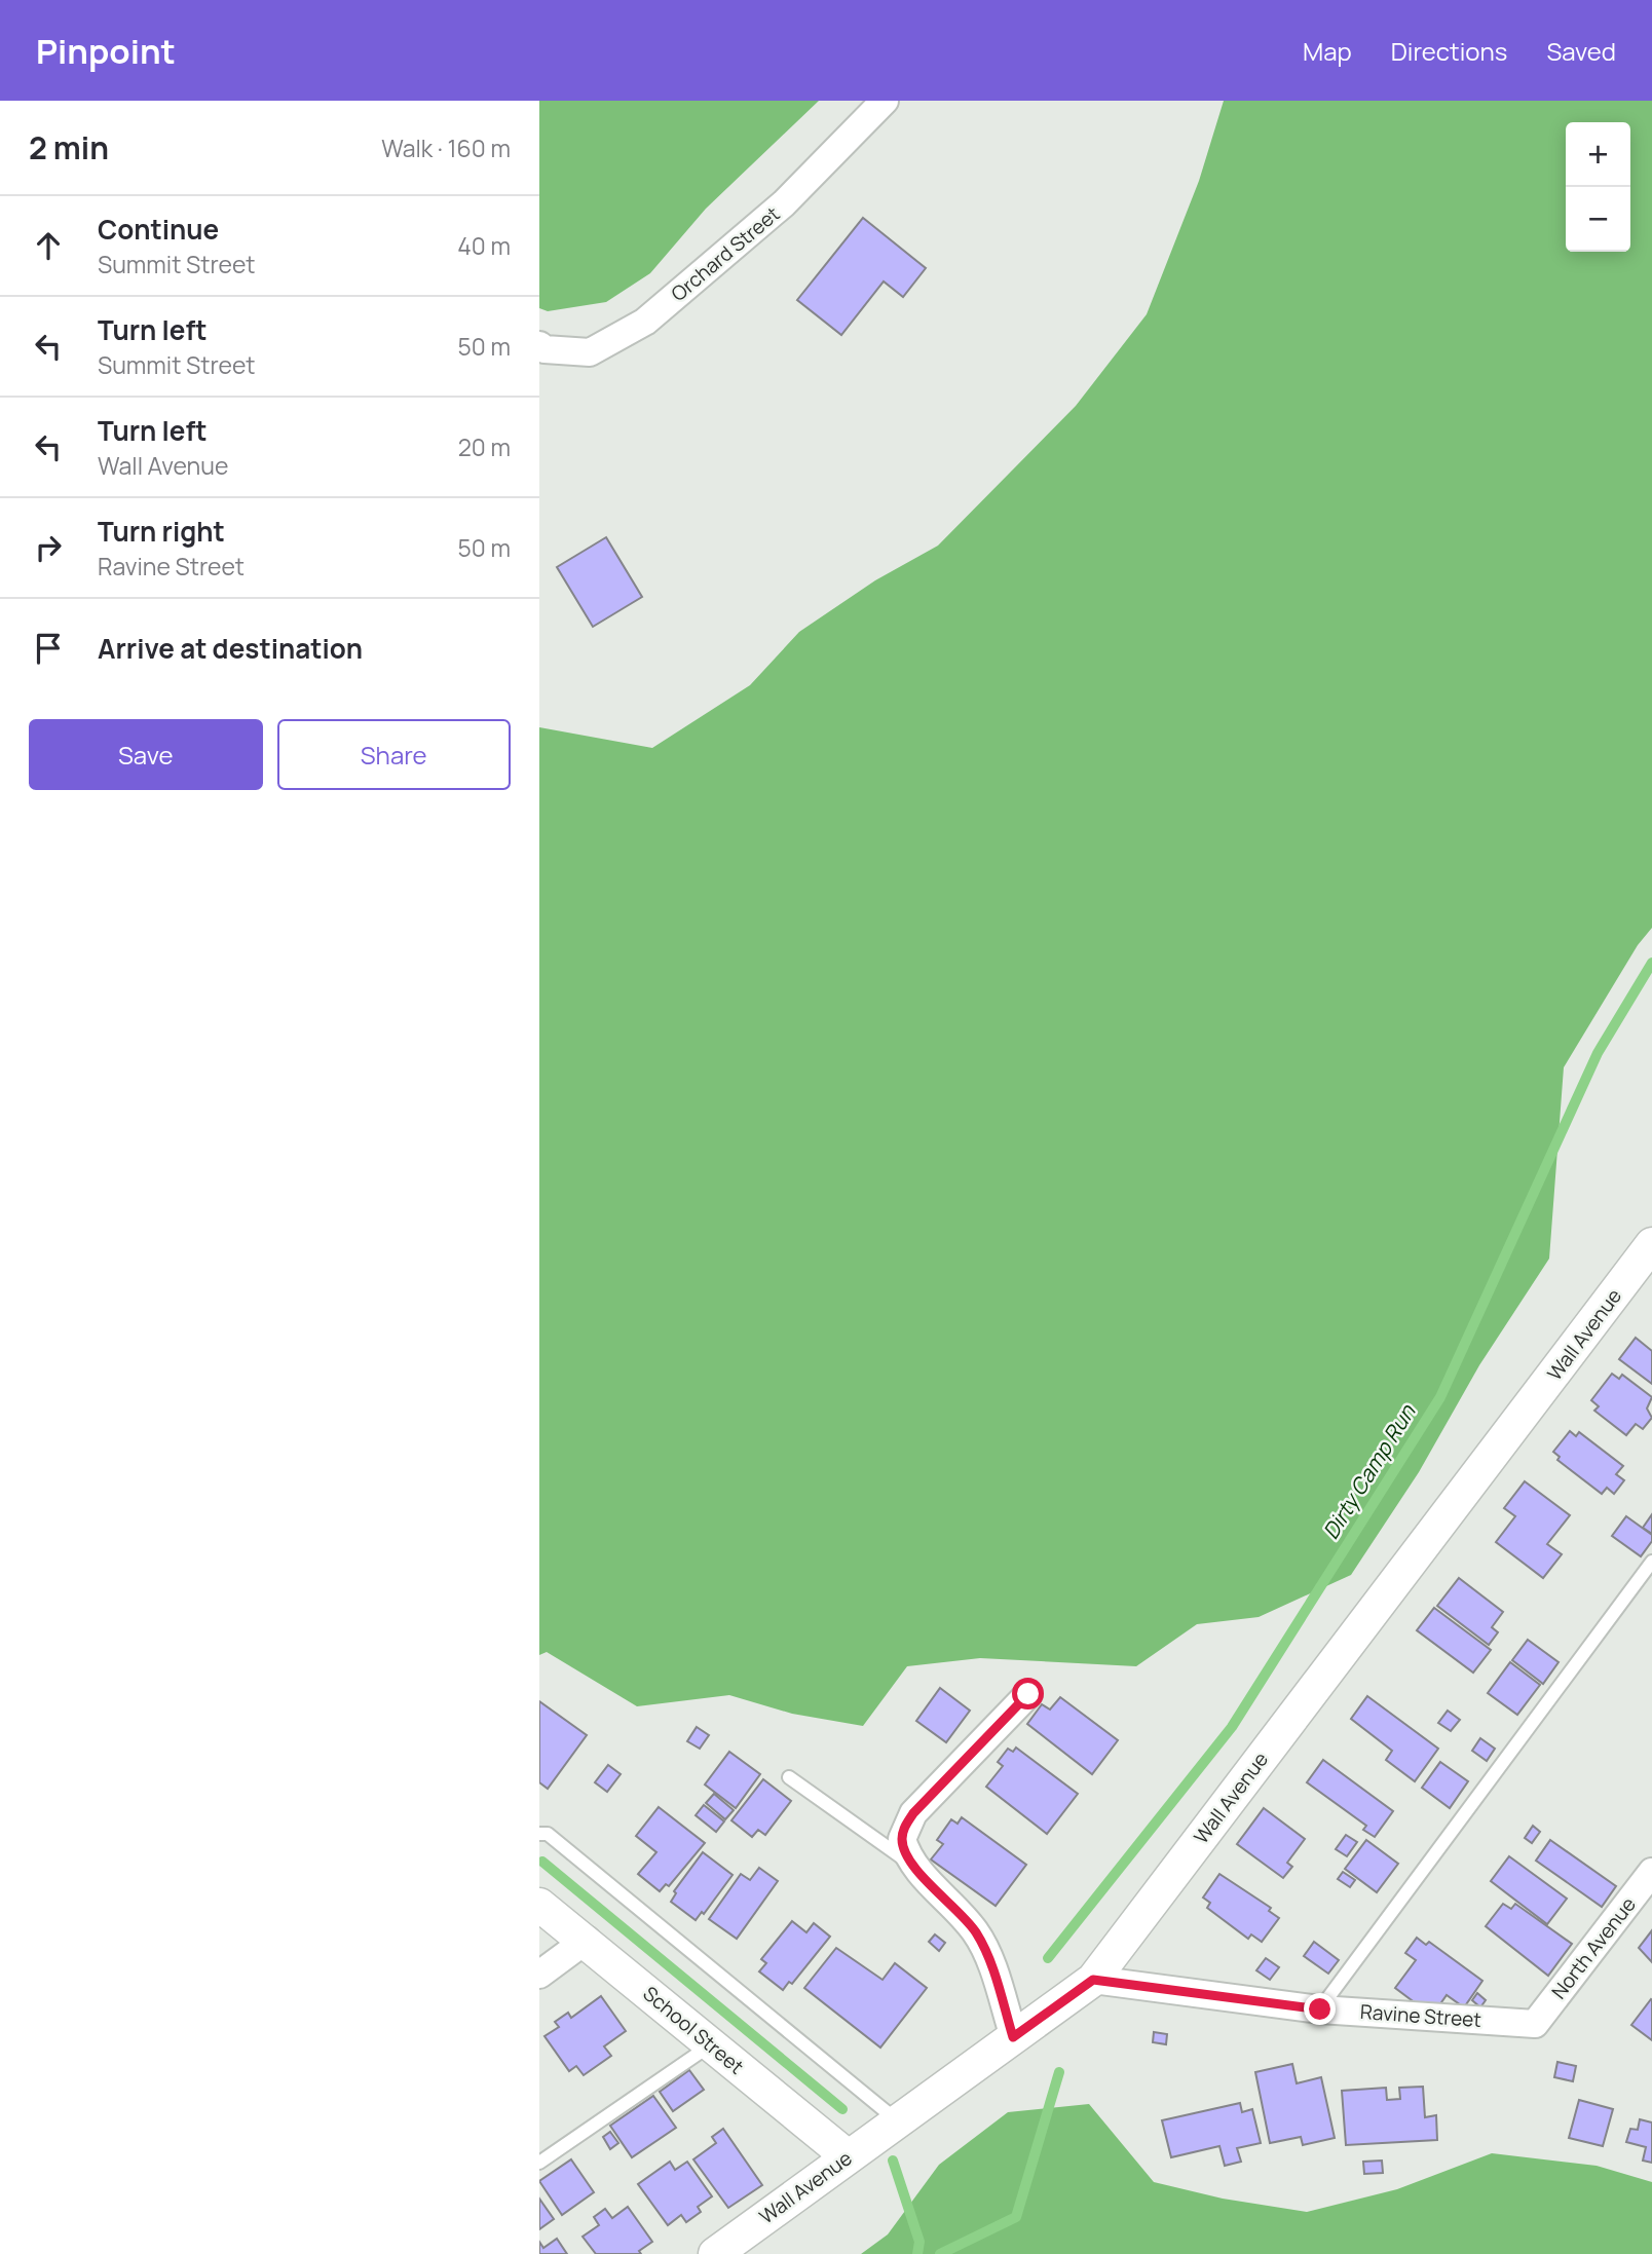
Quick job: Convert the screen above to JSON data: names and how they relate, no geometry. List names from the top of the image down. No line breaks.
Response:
{"streets":{"street":["Orchard Street","Wall Avenue","North Avenue","Ravine Street","School Street"]},"crossings":[["Wall Avenue","Ravine Street"],["Wall Avenue","School Street"],["North Avenue","Ravine Street"]],"water":["Dirty Camp Run"],"page":{"header":"Pinpoint","nav":["Map","Directions","Saved"],"heading":["2 min","Walk · 160 m"],"map_buttons":["+","−"],"list":[["Continue","Summit Street","40 m"],["Turn left","Summit Street","50 m"],["Turn left","Wall Avenue","20 m"],["Turn right","Ravine Street","50 m"],"Arrive at destination"],"buttons":["Save","Share"]}}
